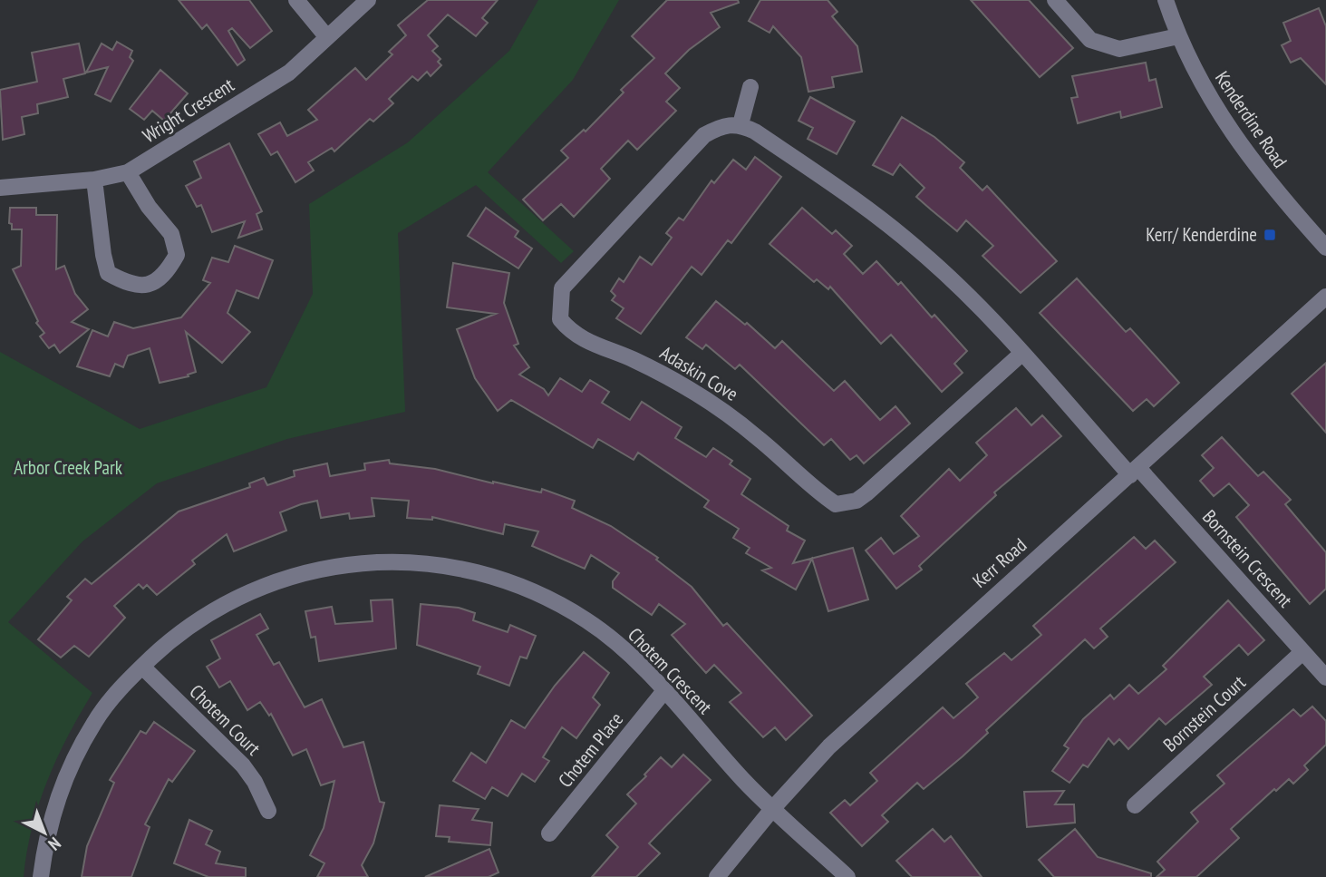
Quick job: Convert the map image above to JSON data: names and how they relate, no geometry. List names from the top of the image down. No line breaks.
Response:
{"streets":{"street":["Wright Crescent","Kenderdine Road","Adaskin Cove","Bornstein Crescent","Kerr Road","Chotem Crescent","Bornstein Court","Chotem Court","Chotem Place"]},"crossings":[["Bornstein Crescent","Kerr Road"],["Bornstein Crescent","Bornstein Court"],["Kerr Road","Chotem Crescent"],["Chotem Crescent","Chotem Court"],["Chotem Crescent","Chotem Place"]],"parks":["Arbor Creek Park"],"places":{"transit":["Kerr/ Kenderdine"]},"north":"bottom right"}
